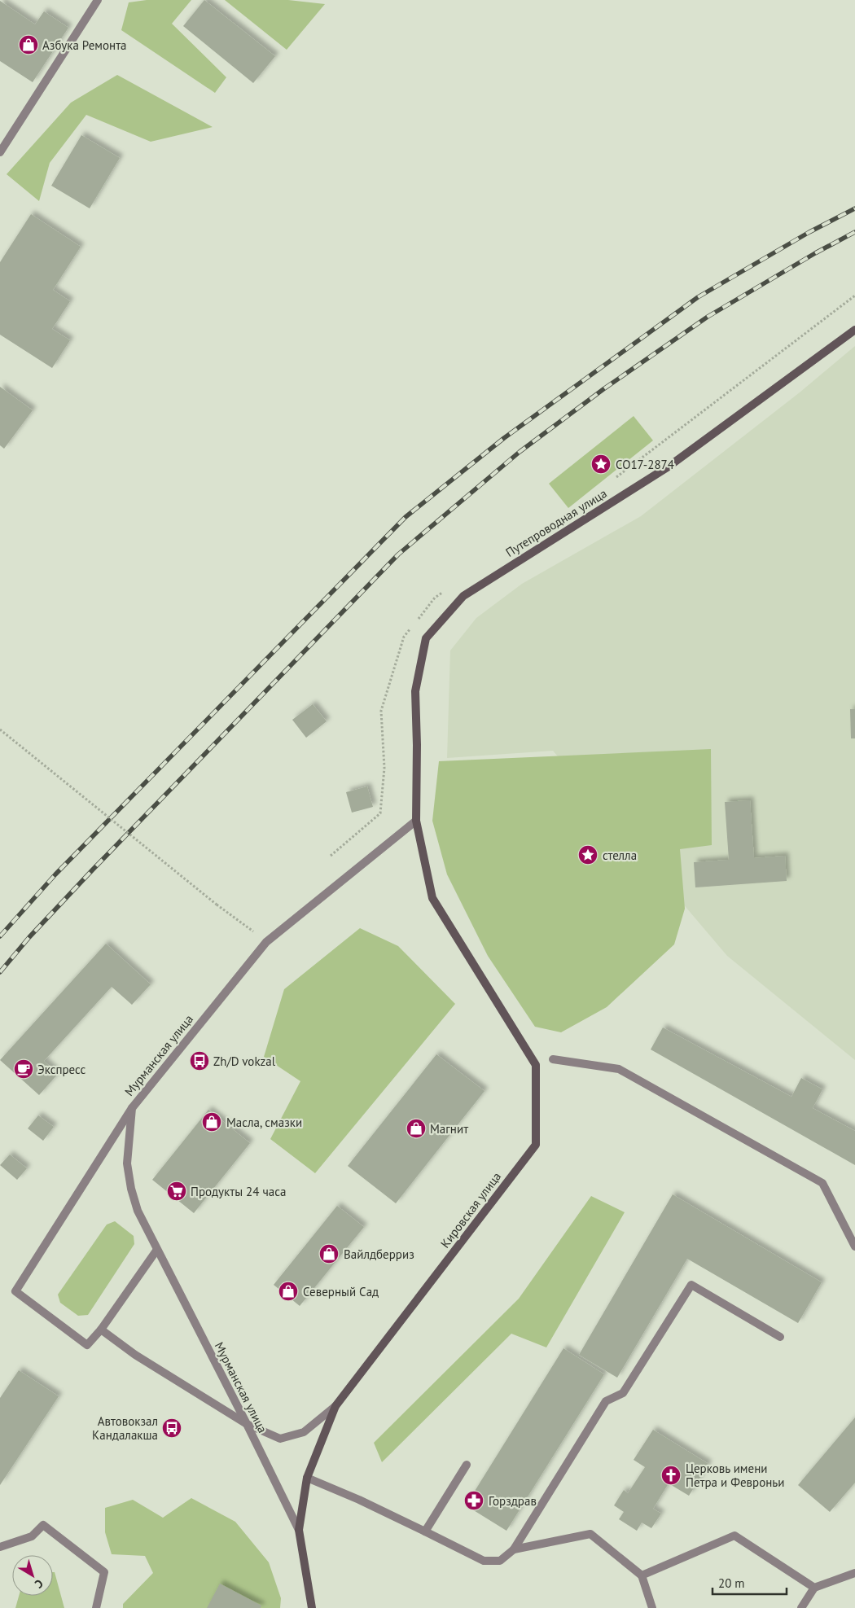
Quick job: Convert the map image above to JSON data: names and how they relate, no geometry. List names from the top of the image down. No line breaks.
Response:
{"streets":{"main road":["Путепроводная улица","Кировская улица"],"street":["Мурманская улица"]},"crossings":[["Путепроводная улица","Мурманская улица"],["Путепроводная улица","Кировская улица"],["Мурманская улица","Кировская улица"]],"places":{"shop":["Азбука Ремонта","Масла, смазки","Магнит","Вайлдберриз","Северный Сад"],"place":["СО17-2874","стелла"],"bus stop":["Zh/D vokzal","Автовокзал Кандалакша"],"cafe":["Экспресс"],"supermarket":["Продукты 24 часа"],"church":["Церковь имени Петра и Февроньи"],"pharmacy":["Горздрав"]},"scale_bar":"20 m","north":"bottom right"}
